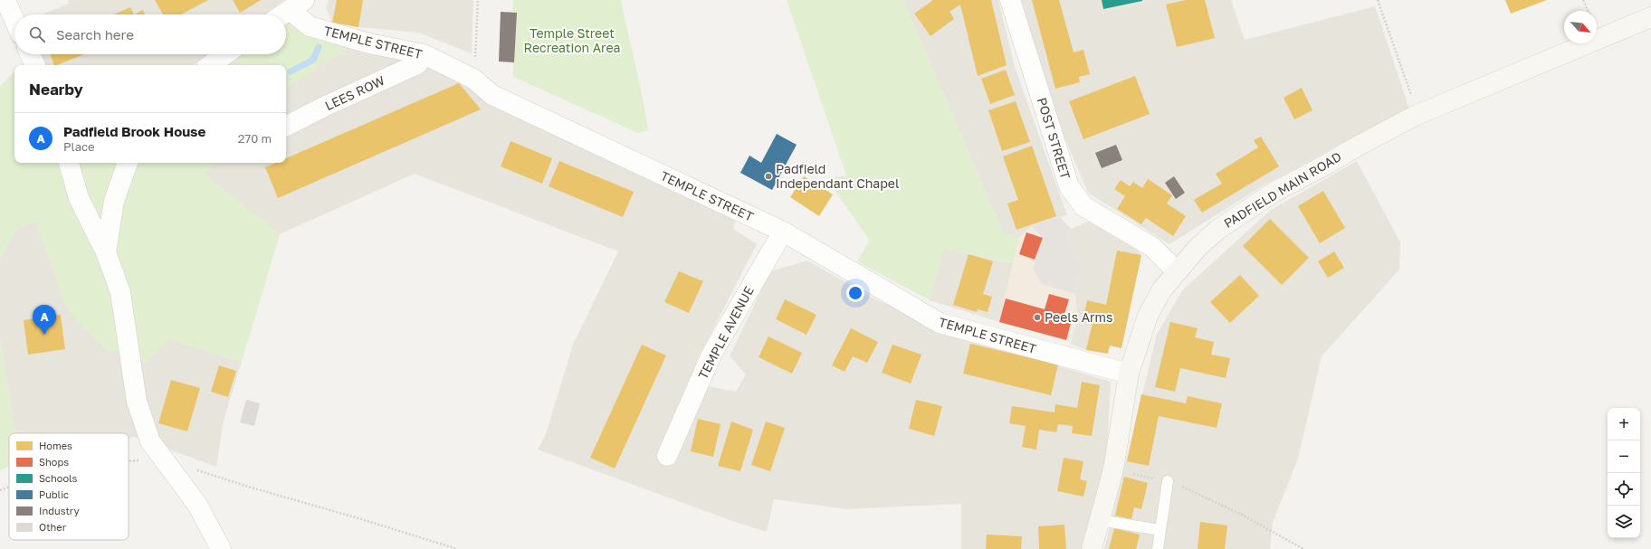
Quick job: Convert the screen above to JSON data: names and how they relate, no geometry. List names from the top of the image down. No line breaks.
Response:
{"streets":{"street":["TEMPLE STREET","LEES ROW","POST STREET","PADFIELD MAIN ROAD","TEMPLE AVENUE"]},"crossings":[["TEMPLE STREET","LEES ROW"],["TEMPLE STREET","PADFIELD MAIN ROAD"],["TEMPLE STREET","TEMPLE AVENUE"],["POST STREET","PADFIELD MAIN ROAD"]],"parks":["Temple Street Recreation Area"],"places":["Padfield Independant Chapel","Peels Arms"],"legend":["Homes","Shops","Schools","Public","Industry","Other"],"north":"bottom right","page":{"search":"Search here","heading":"Nearby","list":[{"mark":"A","name":"Padfield Brook House","note":"Place","value":"270 m"}],"pins":"A","map_buttons":["+","−"]}}
